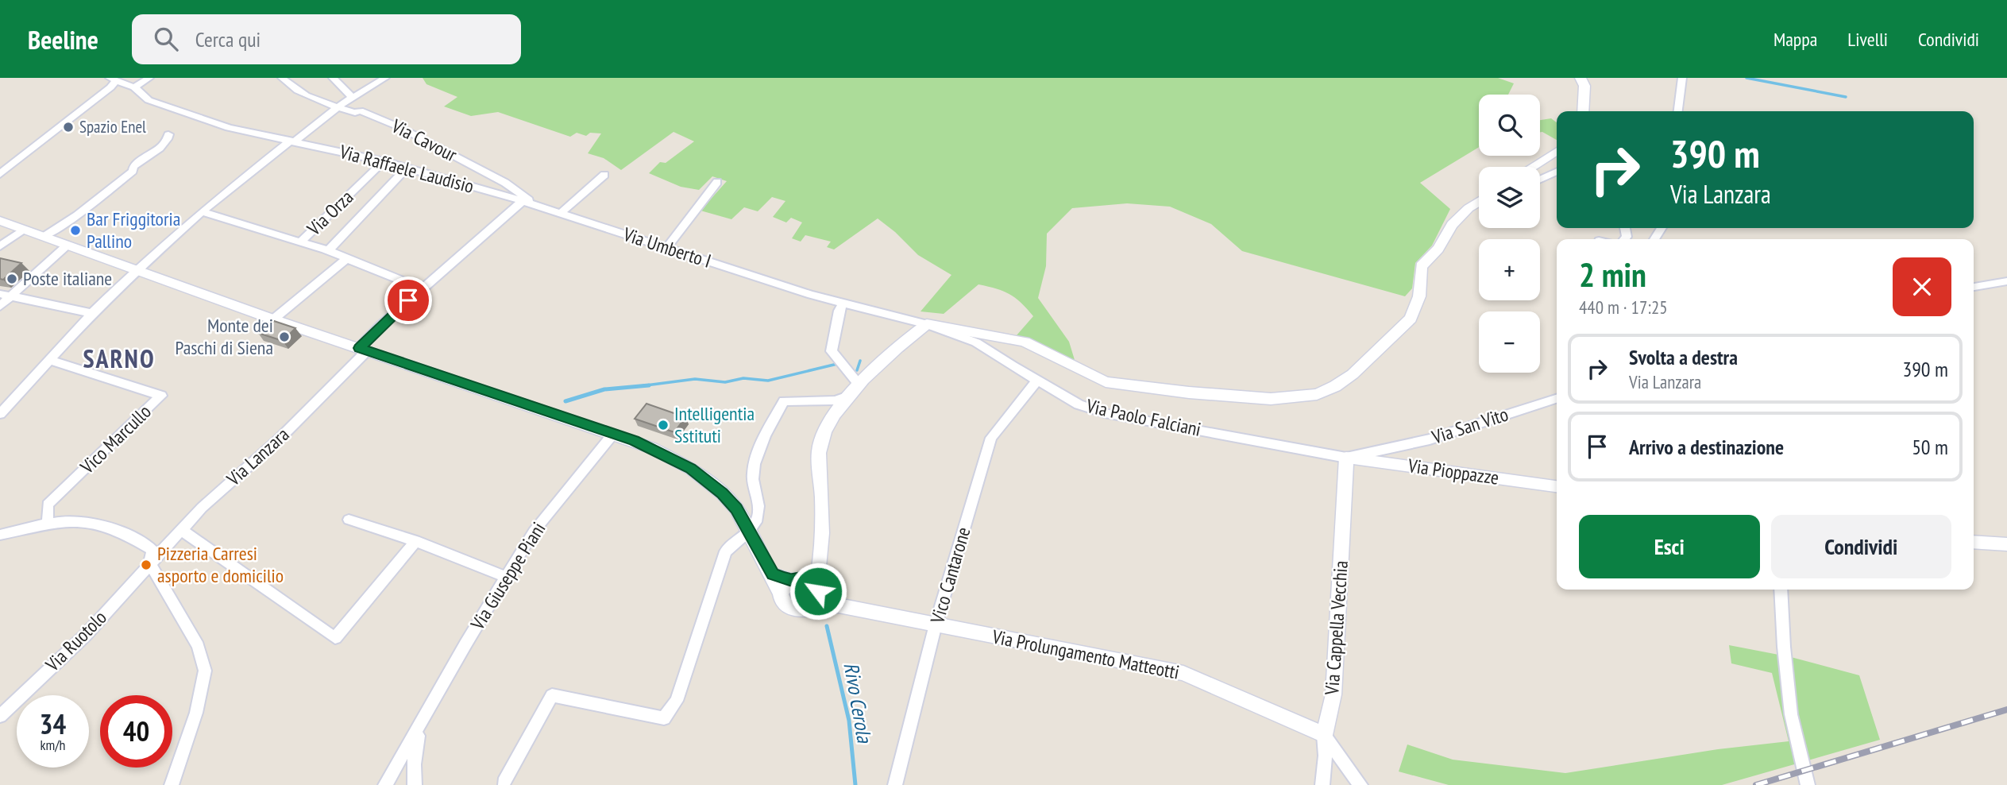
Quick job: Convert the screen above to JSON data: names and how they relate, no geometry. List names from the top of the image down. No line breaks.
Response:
{"streets":{"street":["Via Cavour","Via Raffaele Laudisio","Via Orza","Via Umberto I","Via Paolo Falciani","Via San Vito","Vico Marcullo","Via Lanzara","Via Pioppazze","Vico Cantarone","Via Giuseppe Piani","Via Cappella Vecchia","Via Ruotolo","Via Prolungamento Matteotti"]},"crossings":[["Via Cavour","Via Umberto I"],["Via Raffaele Laudisio","Via Orza"],["Via Raffaele Laudisio","Via Umberto I"],["Via Raffaele Laudisio","Via Lanzara"],["Via Umberto I","Via Paolo Falciani"],["Via Umberto I","Via Lanzara"],["Via Paolo Falciani","Via San Vito"],["Via Paolo Falciani","Via Pioppazze"],["Via Paolo Falciani","Vico Cantarone"],["Via Paolo Falciani","Via Cappella Vecchia"],["Via San Vito","Via Pioppazze"],["Via San Vito","Via Cappella Vecchia"],["Via Lanzara","Via Ruotolo"],["Via Lanzara","Via Prolungamento Matteotti"],["Via Pioppazze","Via Cappella Vecchia"],["Vico Cantarone","Via Prolungamento Matteotti"],["Via Giuseppe Piani","Via Prolungamento Matteotti"],["Via Cappella Vecchia","Via Prolungamento Matteotti"]],"districts":["SARNO"],"water":["Rivo Cerola"],"places":["Spazio Enel","Bar Friggitoria Pallino","Poste italiane","Monte dei Paschi di Siena","Intelligentia Sstituti","Pizzeria Carresi asporto e domicilio"],"page":{"header":"Beeline","search":"Cerca qui","nav":["Mappa","Livelli","Condividi"],"map_buttons":["+","−"],"turn":["390 m","Via Lanzara"],"heading":["2 min","440 m · 17:25"],"list":[{"name":"Svolta a destra","note":"Via Lanzara","value":"390 m"},{"name":"Arrivo a destinazione","value":"50 m"}],"buttons":["Esci","Condividi"],"speed":"34 km/h","limit":"40"}}
